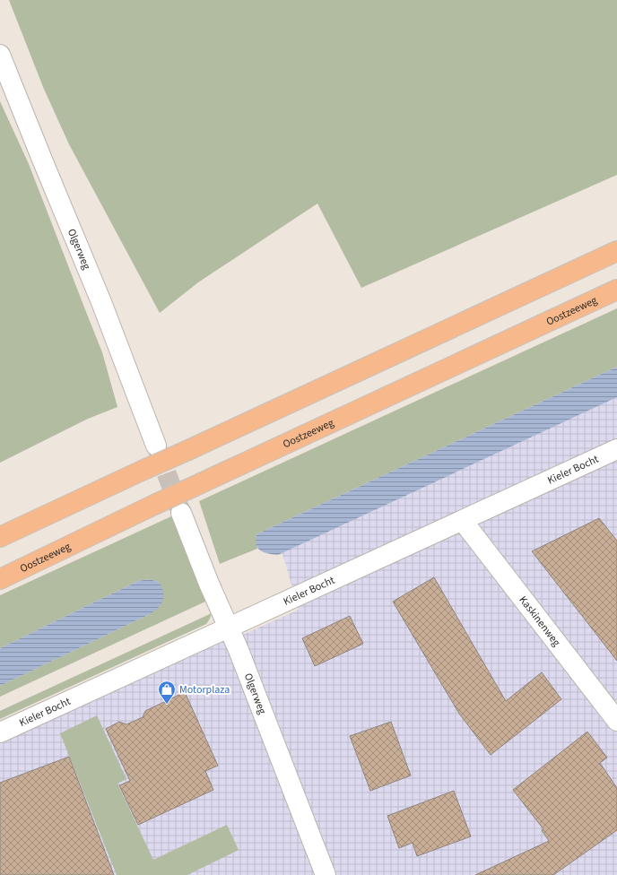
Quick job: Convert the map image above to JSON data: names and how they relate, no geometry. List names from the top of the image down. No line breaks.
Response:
{"streets":{"highway":["Oostzeeweg"],"street":["Olgerweg","Kieler Bocht","Kaskinenweg"]},"crossings":[["Olgerweg","Kieler Bocht"],["Kieler Bocht","Kaskinenweg"]],"places":{"shop":["Motorplaza"]}}
